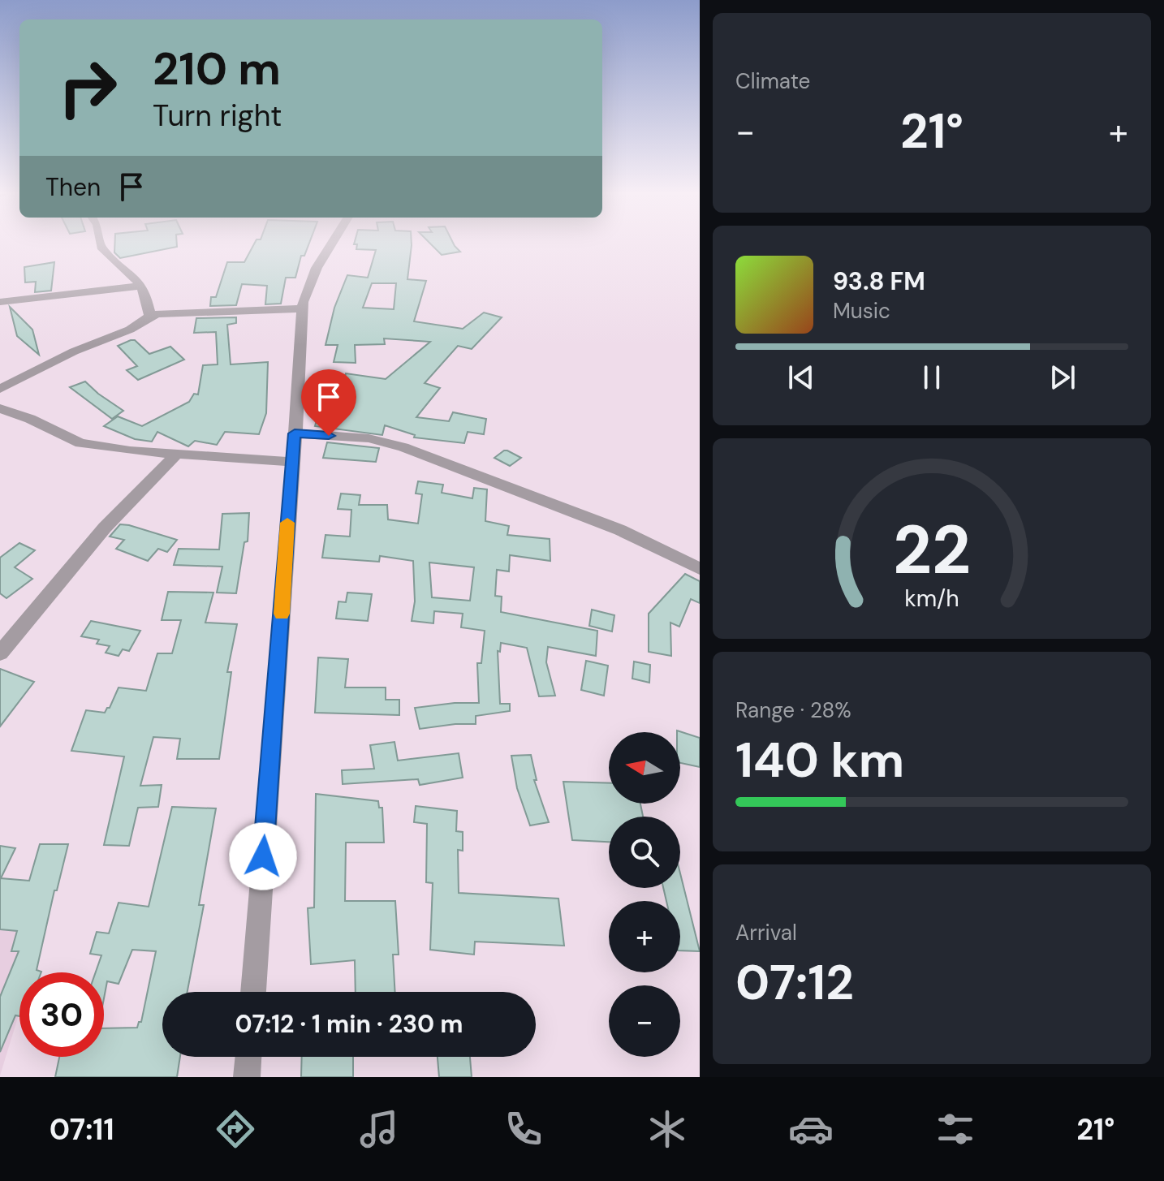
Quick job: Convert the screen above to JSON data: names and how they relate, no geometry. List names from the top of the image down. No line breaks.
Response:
{"north":"left","page":{"tile":["Climate",["Range · 28%","140 km"],["Arrival","07:12"]],"turn":["210 m","Turn right"],"heat":["−","21°","+"],"then":"Then","song":["93.8 FM","Music"],"map_buttons":["+","−"],"limit":"30","trip":"07:12 · 1 min · 230 m","tabs":["07:11","21°"],"gauge":["22","km/h"]}}
